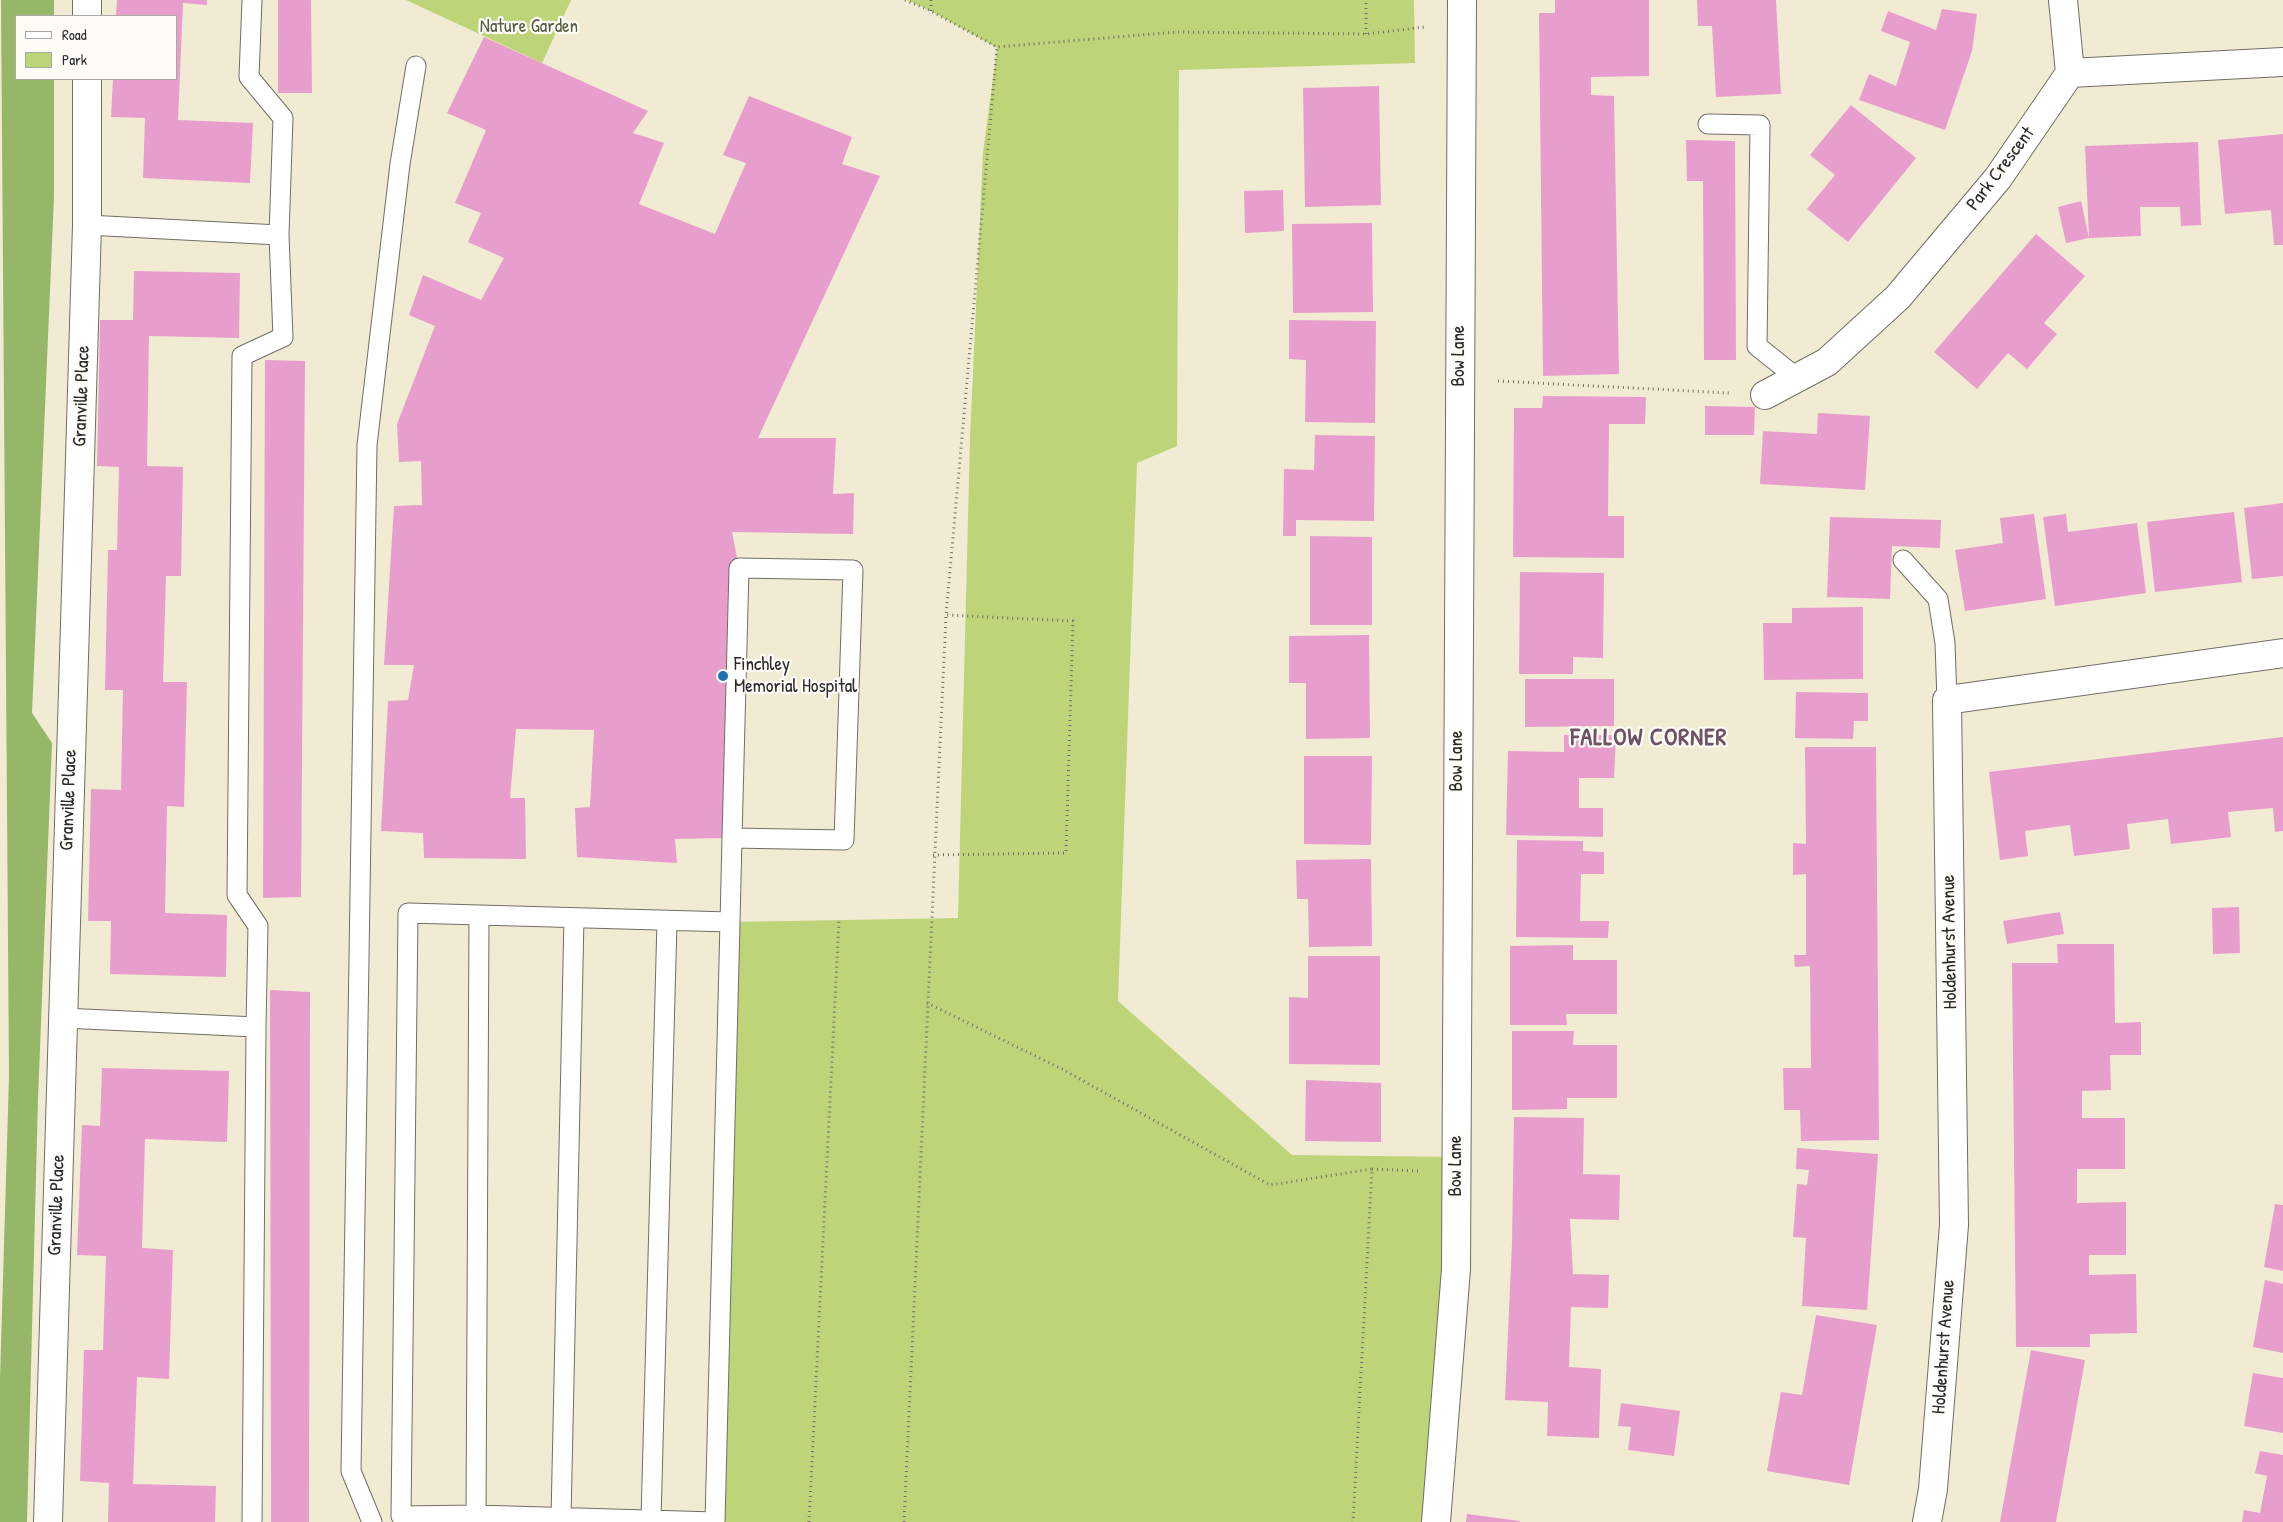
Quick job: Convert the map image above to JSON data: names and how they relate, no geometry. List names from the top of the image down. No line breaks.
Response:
{"streets":{"street":["Park Crescent","Bow Lane","Granville Place","Holdenhurst Avenue"]},"districts":["FALLOW CORNER"],"parks":["Nature Garden"],"places":["Finchley Memorial Hospital"],"legend":["Road","Park"]}
